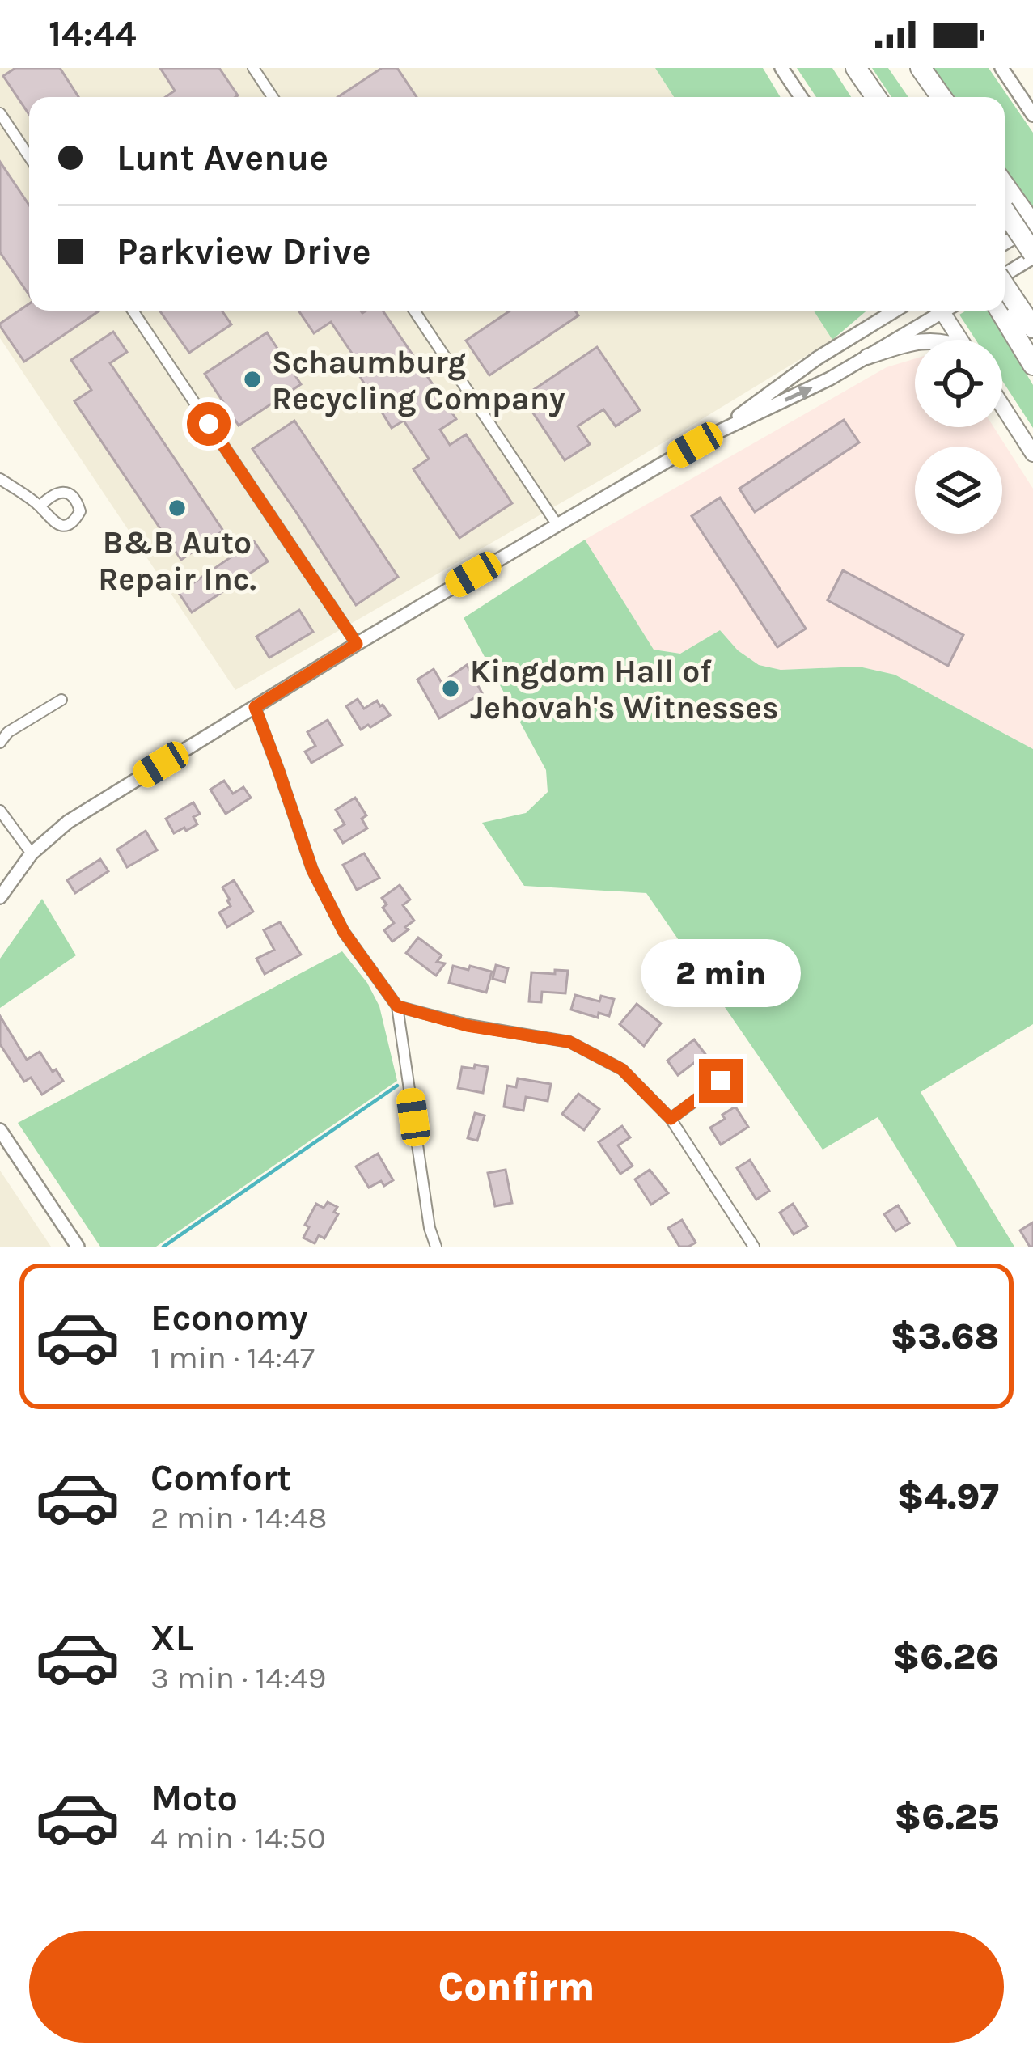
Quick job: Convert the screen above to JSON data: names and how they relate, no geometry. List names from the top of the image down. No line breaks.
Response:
{"places":["Schaumburg Recycling Company","B&B Auto Repair Inc.","Kingdom Hall of Jehovah's Witnesses"],"page":{"status":"14:44","banner":["Lunt Avenue","Parkview Drive"],"bubble":"2 min","list":[{"name":"Economy","note":"1 min · 14:47","value":"$3.68"},{"name":"Comfort","note":"2 min · 14:48","value":"$4.97"},{"name":"XL","note":"3 min · 14:49","value":"$6.26"},{"name":"Moto","note":"4 min · 14:50","value":"$6.25"}],"buttons":"Confirm"}}
